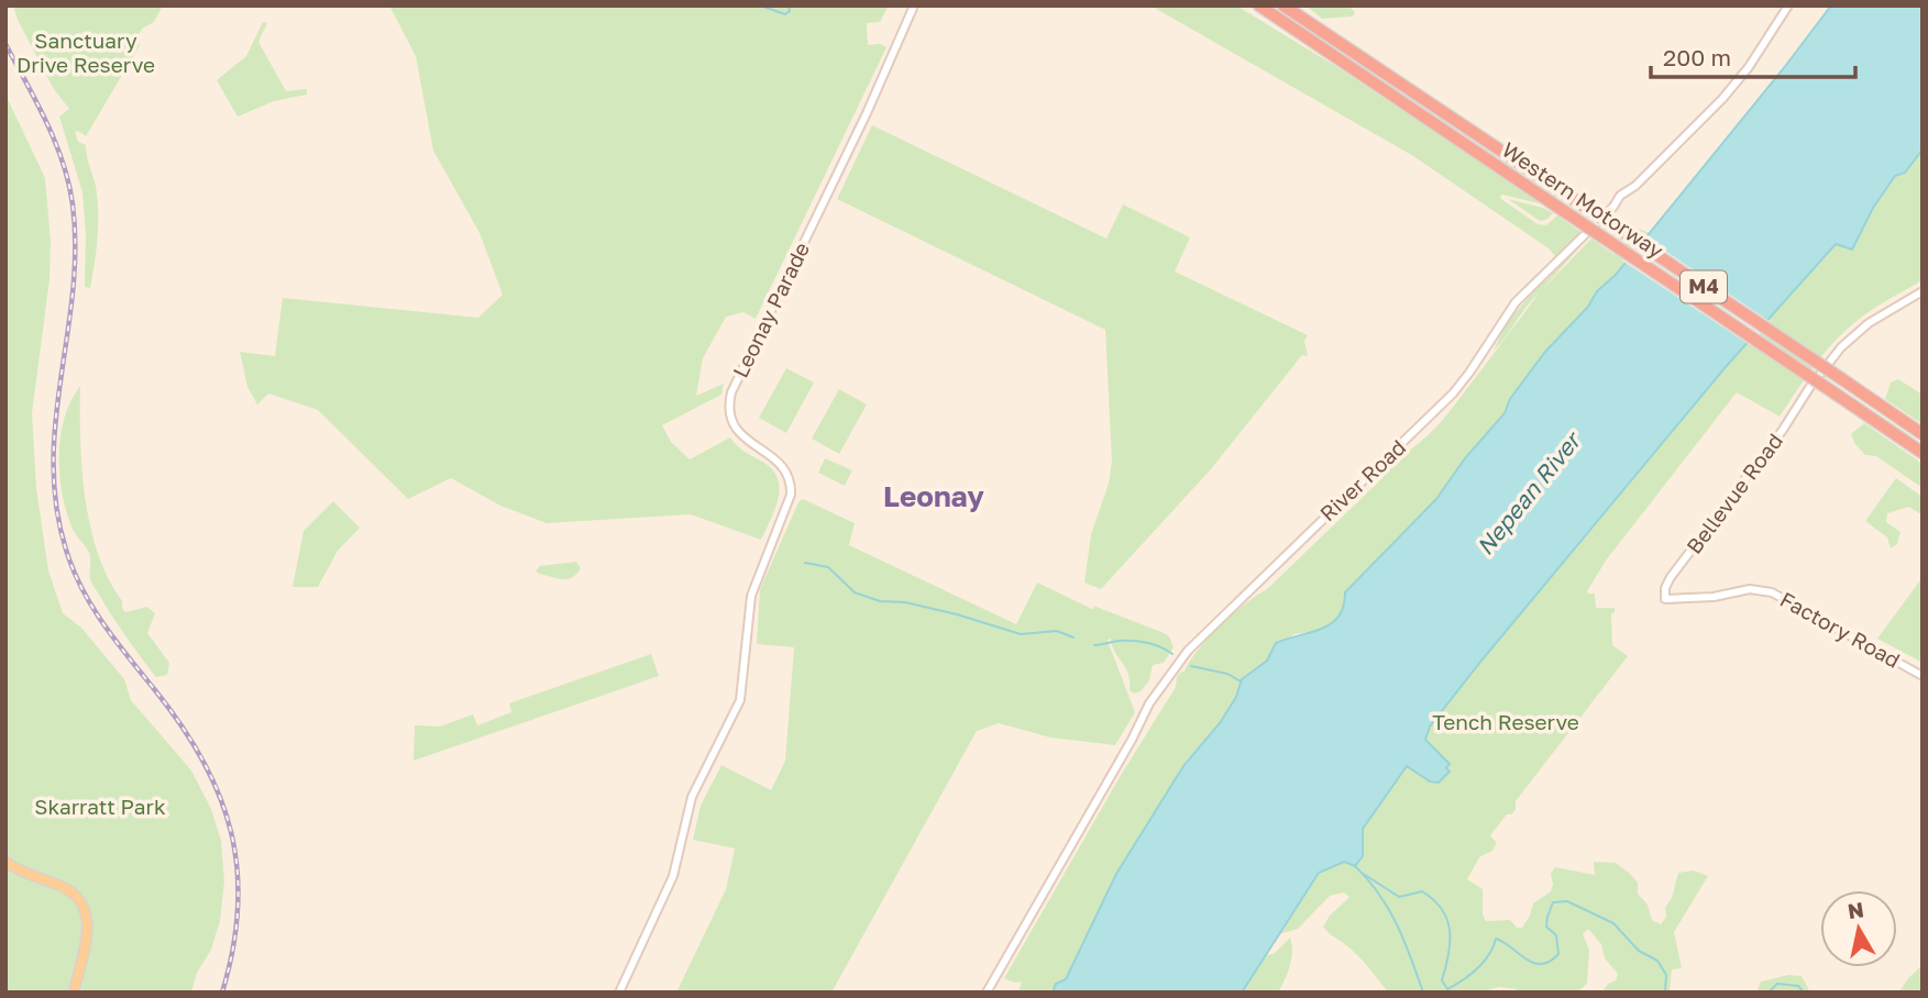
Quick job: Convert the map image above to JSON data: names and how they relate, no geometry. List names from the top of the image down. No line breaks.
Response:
{"streets":{"highway":["Western Motorway","M4"],"street":["Leonay Parade","River Road","Bellevue Road","Factory Road"]},"crossings":[["Western Motorway","M4"],["Bellevue Road","Factory Road"]],"districts":["Leonay"],"water":["Nepean River"],"parks":["Sanctuary Drive Reserve","Tench Reserve","Skarratt Park"],"scale_bar":"200 m","north":"top"}
